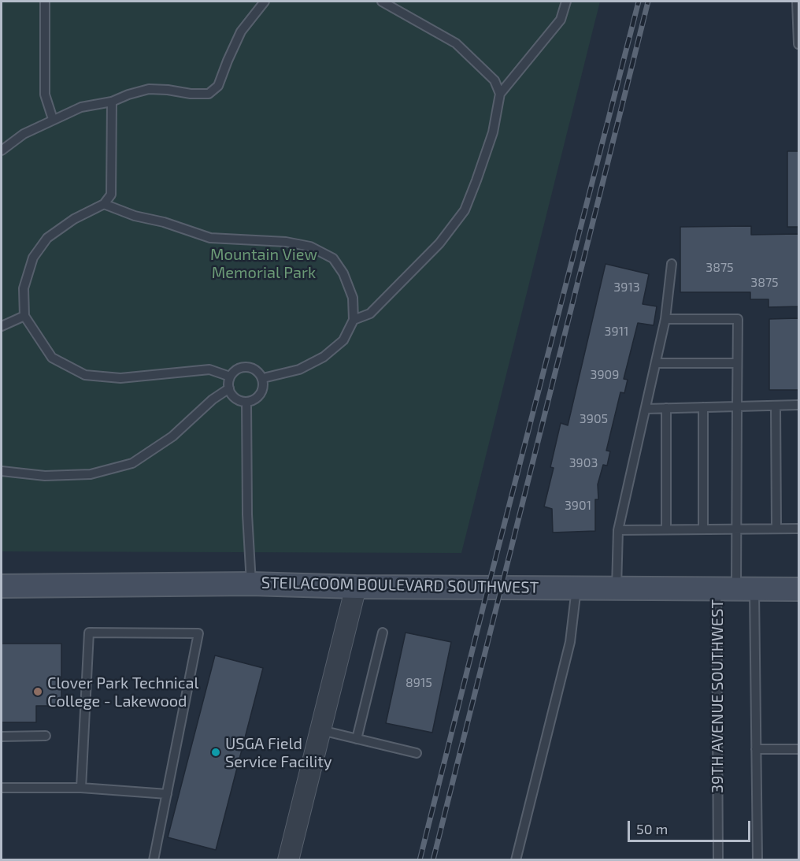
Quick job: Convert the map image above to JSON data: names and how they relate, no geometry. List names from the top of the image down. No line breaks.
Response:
{"streets":{"main road":["STEILACOOM BOULEVARD SOUTHWEST"],"lane":["39TH AVENUE SOUTHWEST"]},"crossings":[["STEILACOOM BOULEVARD SOUTHWEST","39TH AVENUE SOUTHWEST"]],"parks":["Mountain View Memorial Park"],"places":["Clover Park Technical College - Lakewood","USGA Field Service Facility"],"house_numbers":["3875","3875","3913","3911","3909","3905","3903","3901","8915"],"scale_bar":"50 m"}
